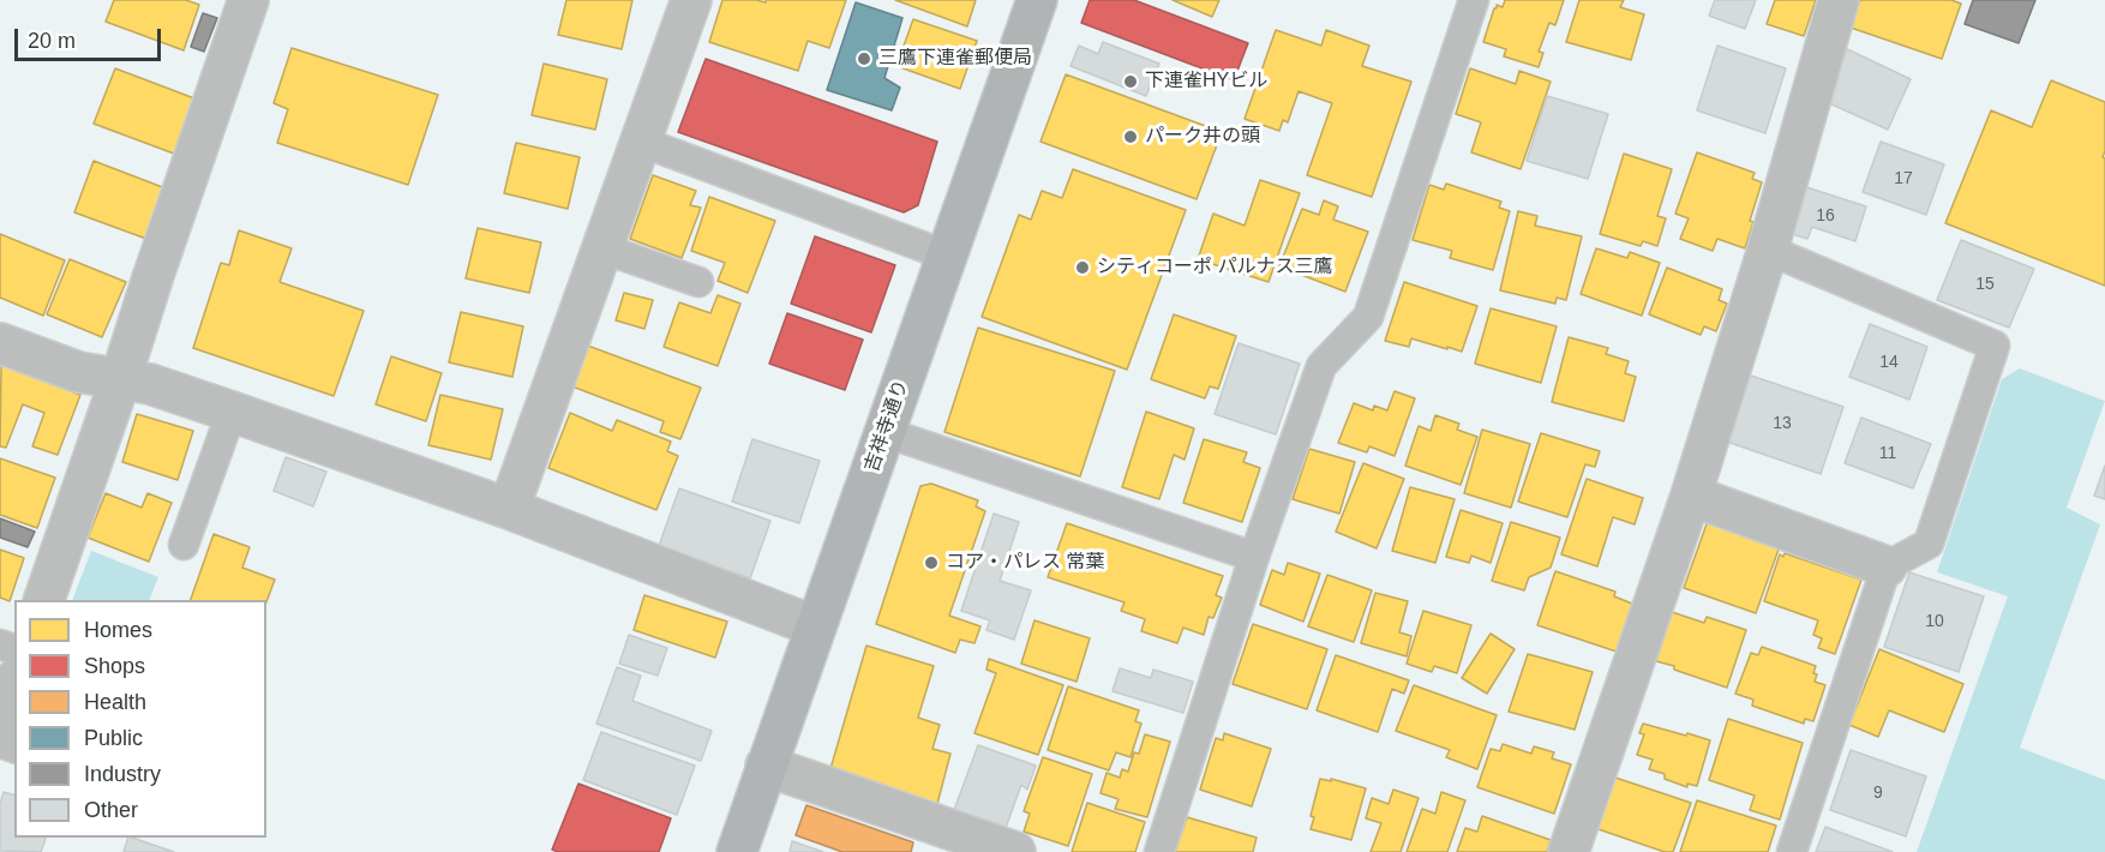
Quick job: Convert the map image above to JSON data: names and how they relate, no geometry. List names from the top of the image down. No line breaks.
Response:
{"streets":{"main road":["吉祥寺通り"]},"places":["三鷹下連雀郵便局","下連雀HYビル","パーク井の頭","シティコーポ パルナス三鷹","コア・パレス 常葉"],"house_numbers":["17","16","15","14","13","11","10","9"],"legend":["Homes","Shops","Health","Public","Industry","Other"],"scale_bar":"20 m"}
